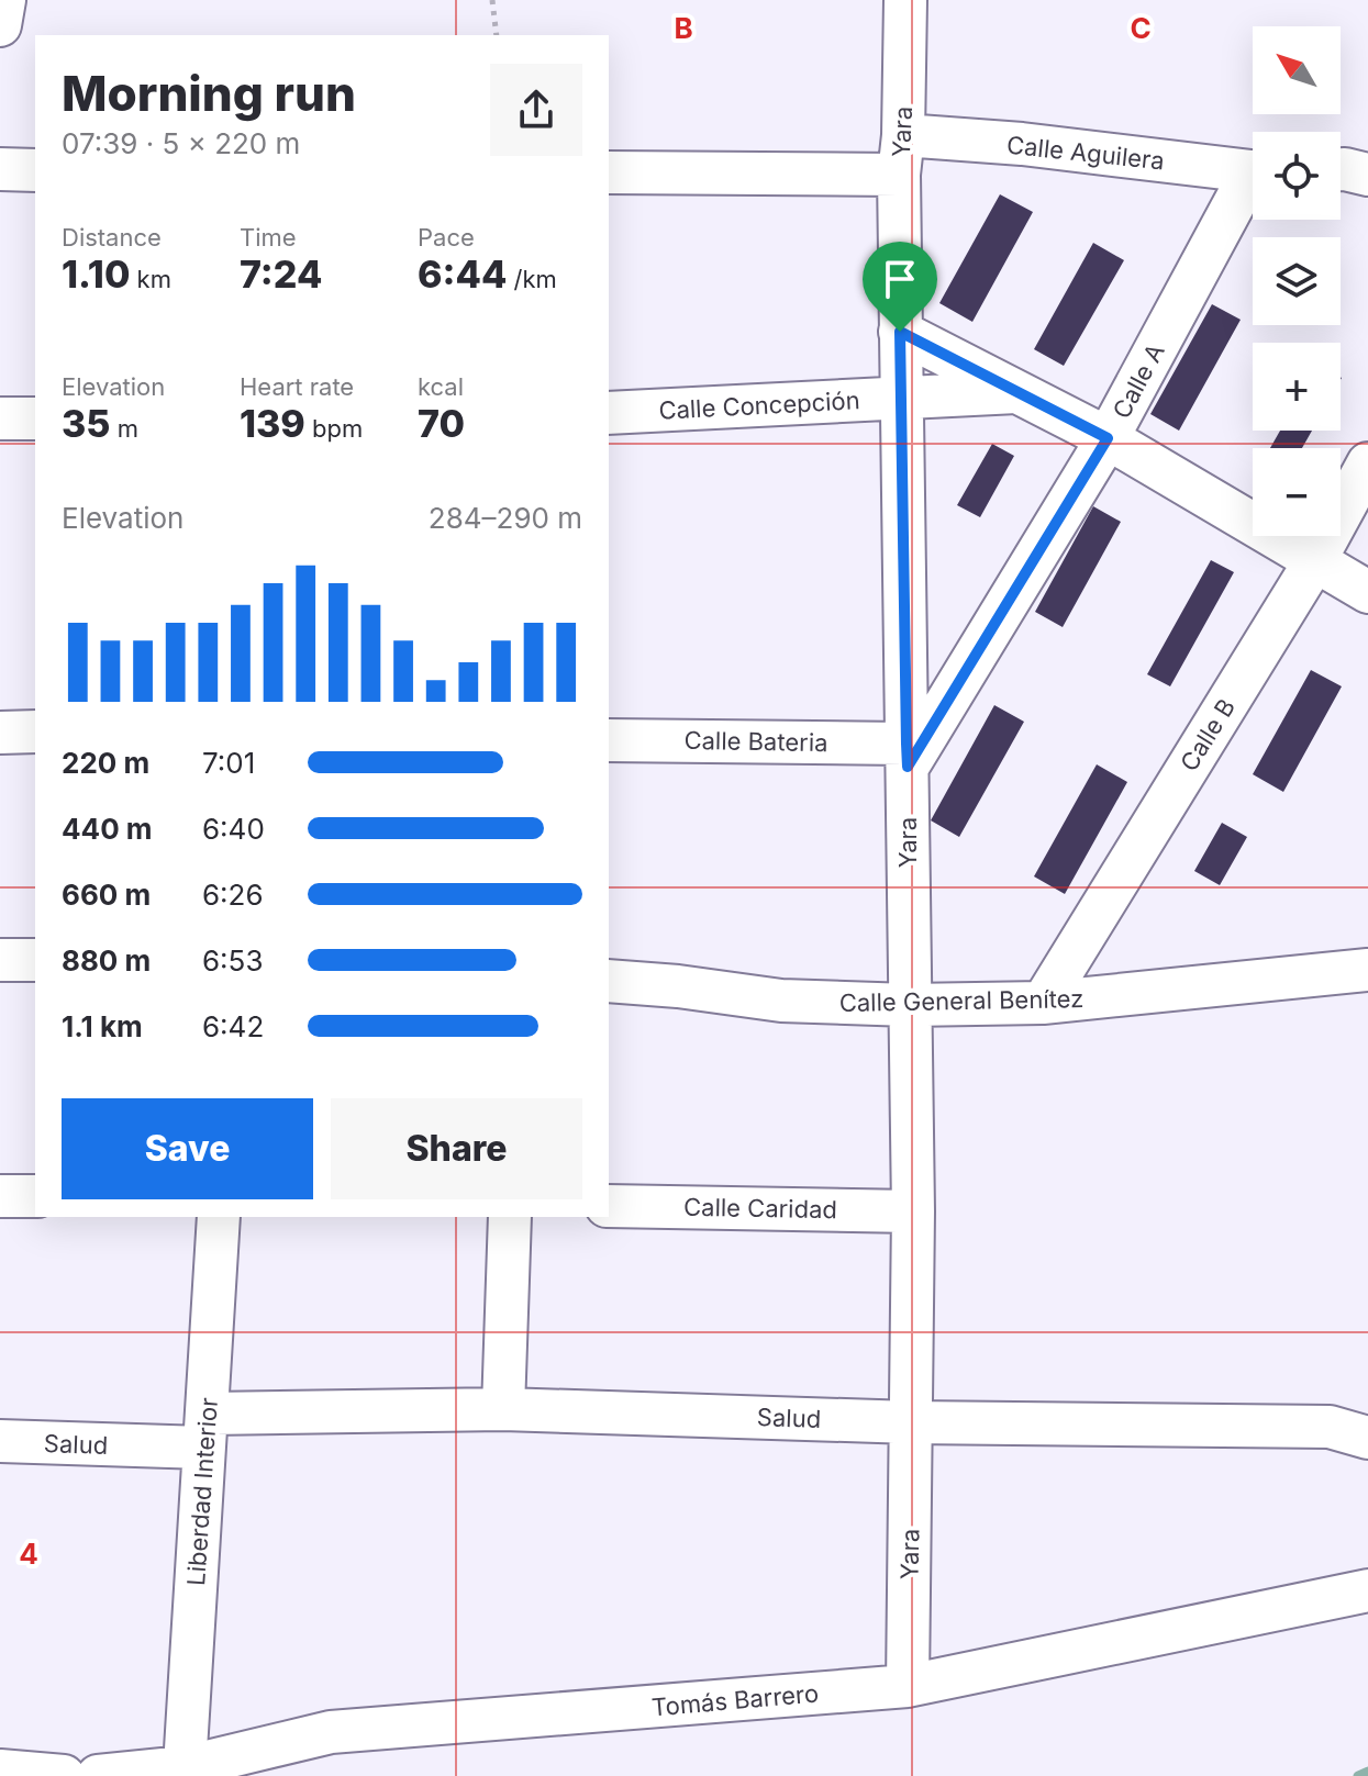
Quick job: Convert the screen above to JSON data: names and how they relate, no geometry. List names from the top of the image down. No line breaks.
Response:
{"streets":{"street":["Yara","Calle Aguilera","Calle A","Calle Concepción","Calle B","Calle Bateria","Calle General Benítez","Calle Caridad","Salud","Liberdad Interior","Tomás Barrero"]},"crossings":[["Yara","Calle Aguilera"],["Yara","Calle A"],["Yara","Calle Concepción"],["Yara","Calle Bateria"],["Yara","Calle General Benítez"],["Yara","Calle Caridad"],["Yara","Salud"],["Yara","Tomás Barrero"],["Calle A","Calle Bateria"],["Calle B","Calle General Benítez"],["Salud","Liberdad Interior"],["Liberdad Interior","Tomás Barrero"]],"north":"top left","page":{"map_buttons":["+","−"],"heading":["Morning run","07:39 · 5 × 220 m"],"stats":[["Distance","1.10 km"],["Time","7:24"],["Pace","6:44 /km"],["Elevation","35 m"],["Heart rate","139 bpm"],["kcal","70"]],"chart":["Elevation","284–290 m"],"list":[{"name":"220 m","note":"7:01"},{"name":"440 m","note":"6:40"},{"name":"660 m","note":"6:26"},{"name":"880 m","note":"6:53"},{"name":"1.1 km","note":"6:42"}],"buttons":["Save","Share"]},"grid":{"columns":["B","C"],"rows":["4"]}}
